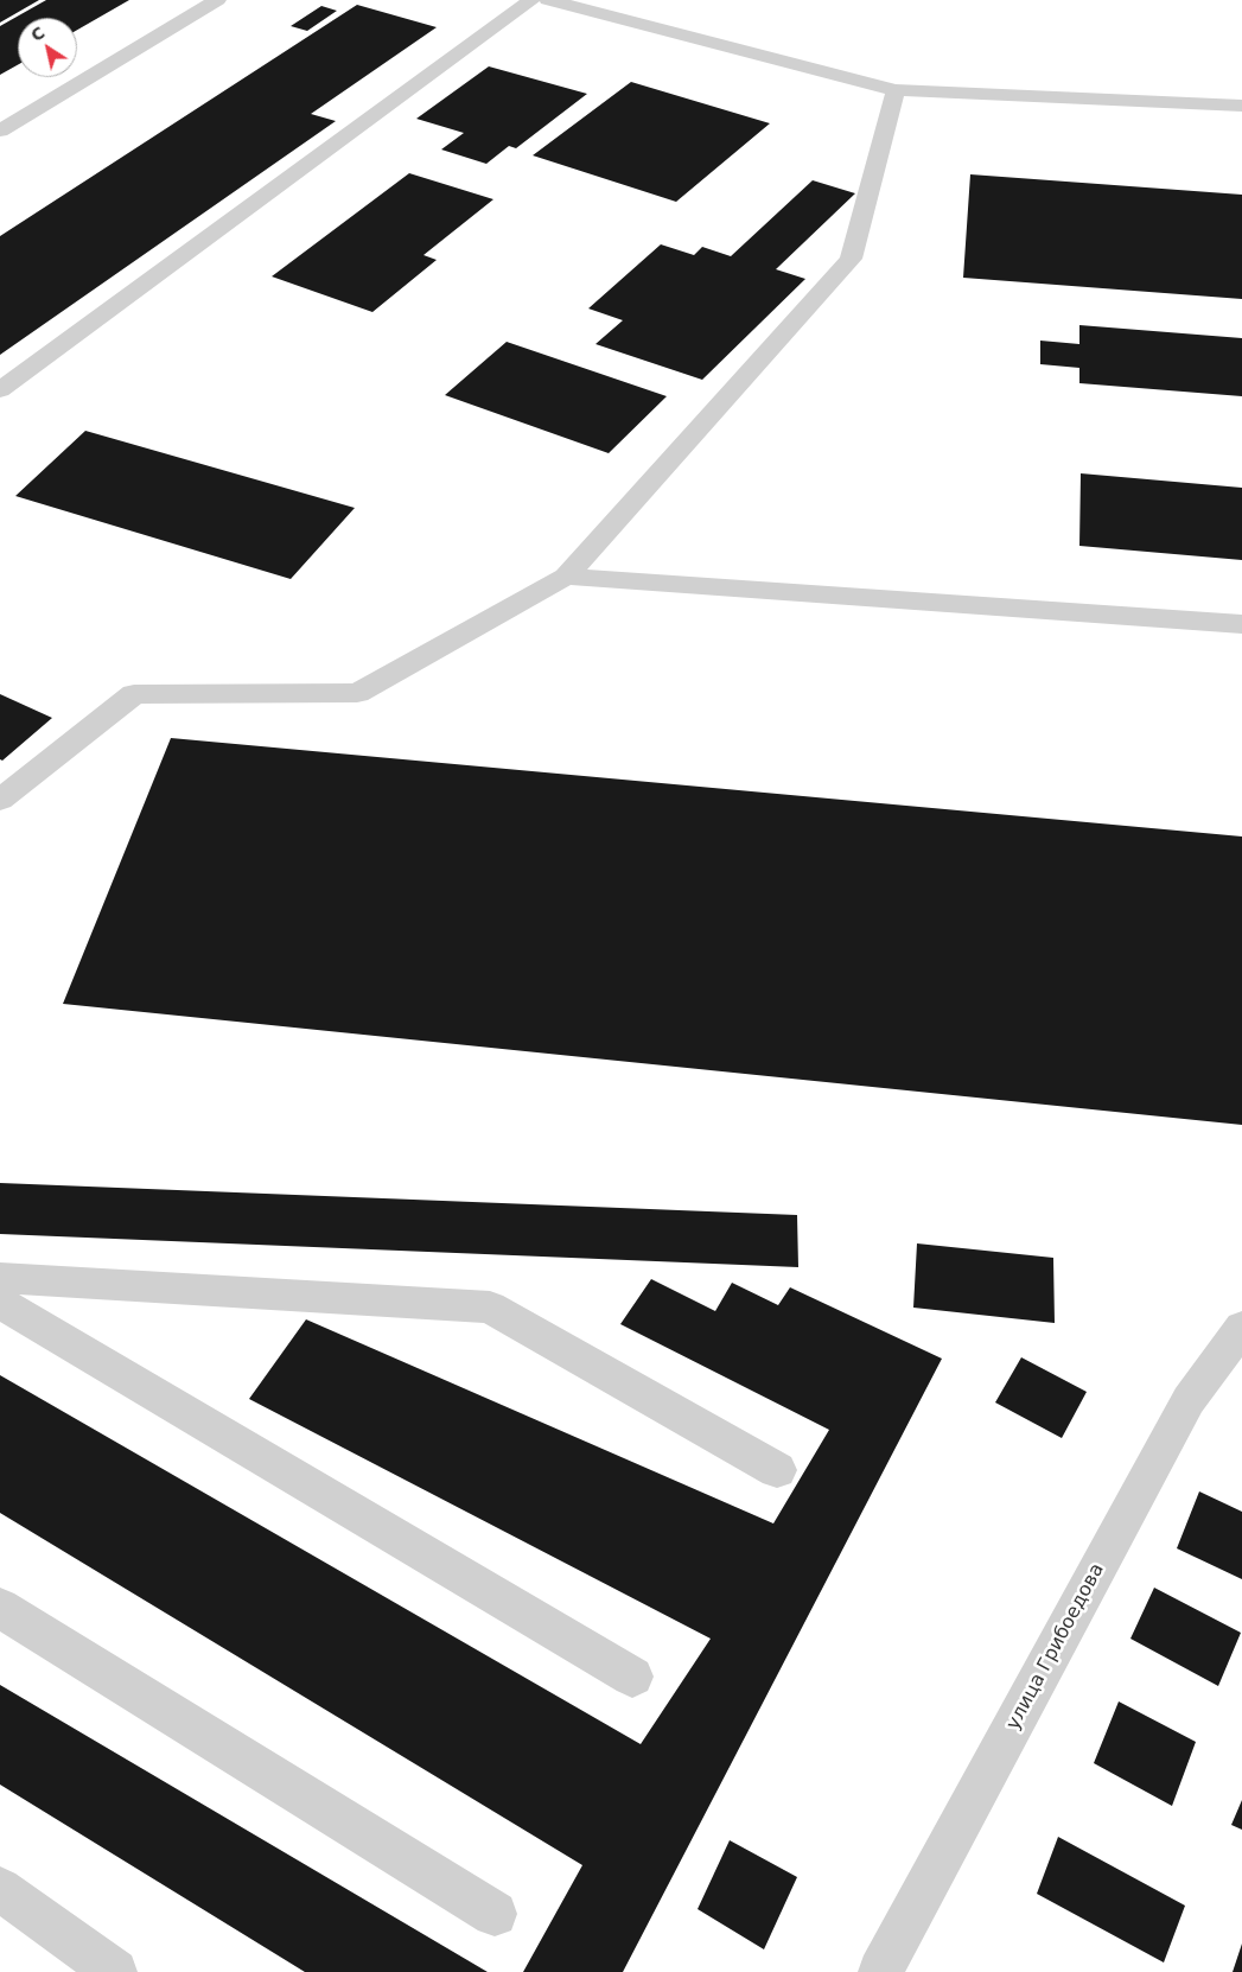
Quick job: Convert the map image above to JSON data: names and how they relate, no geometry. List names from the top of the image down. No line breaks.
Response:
{"streets":{"lane":["улица Грибоедова"]},"north":"top left"}
